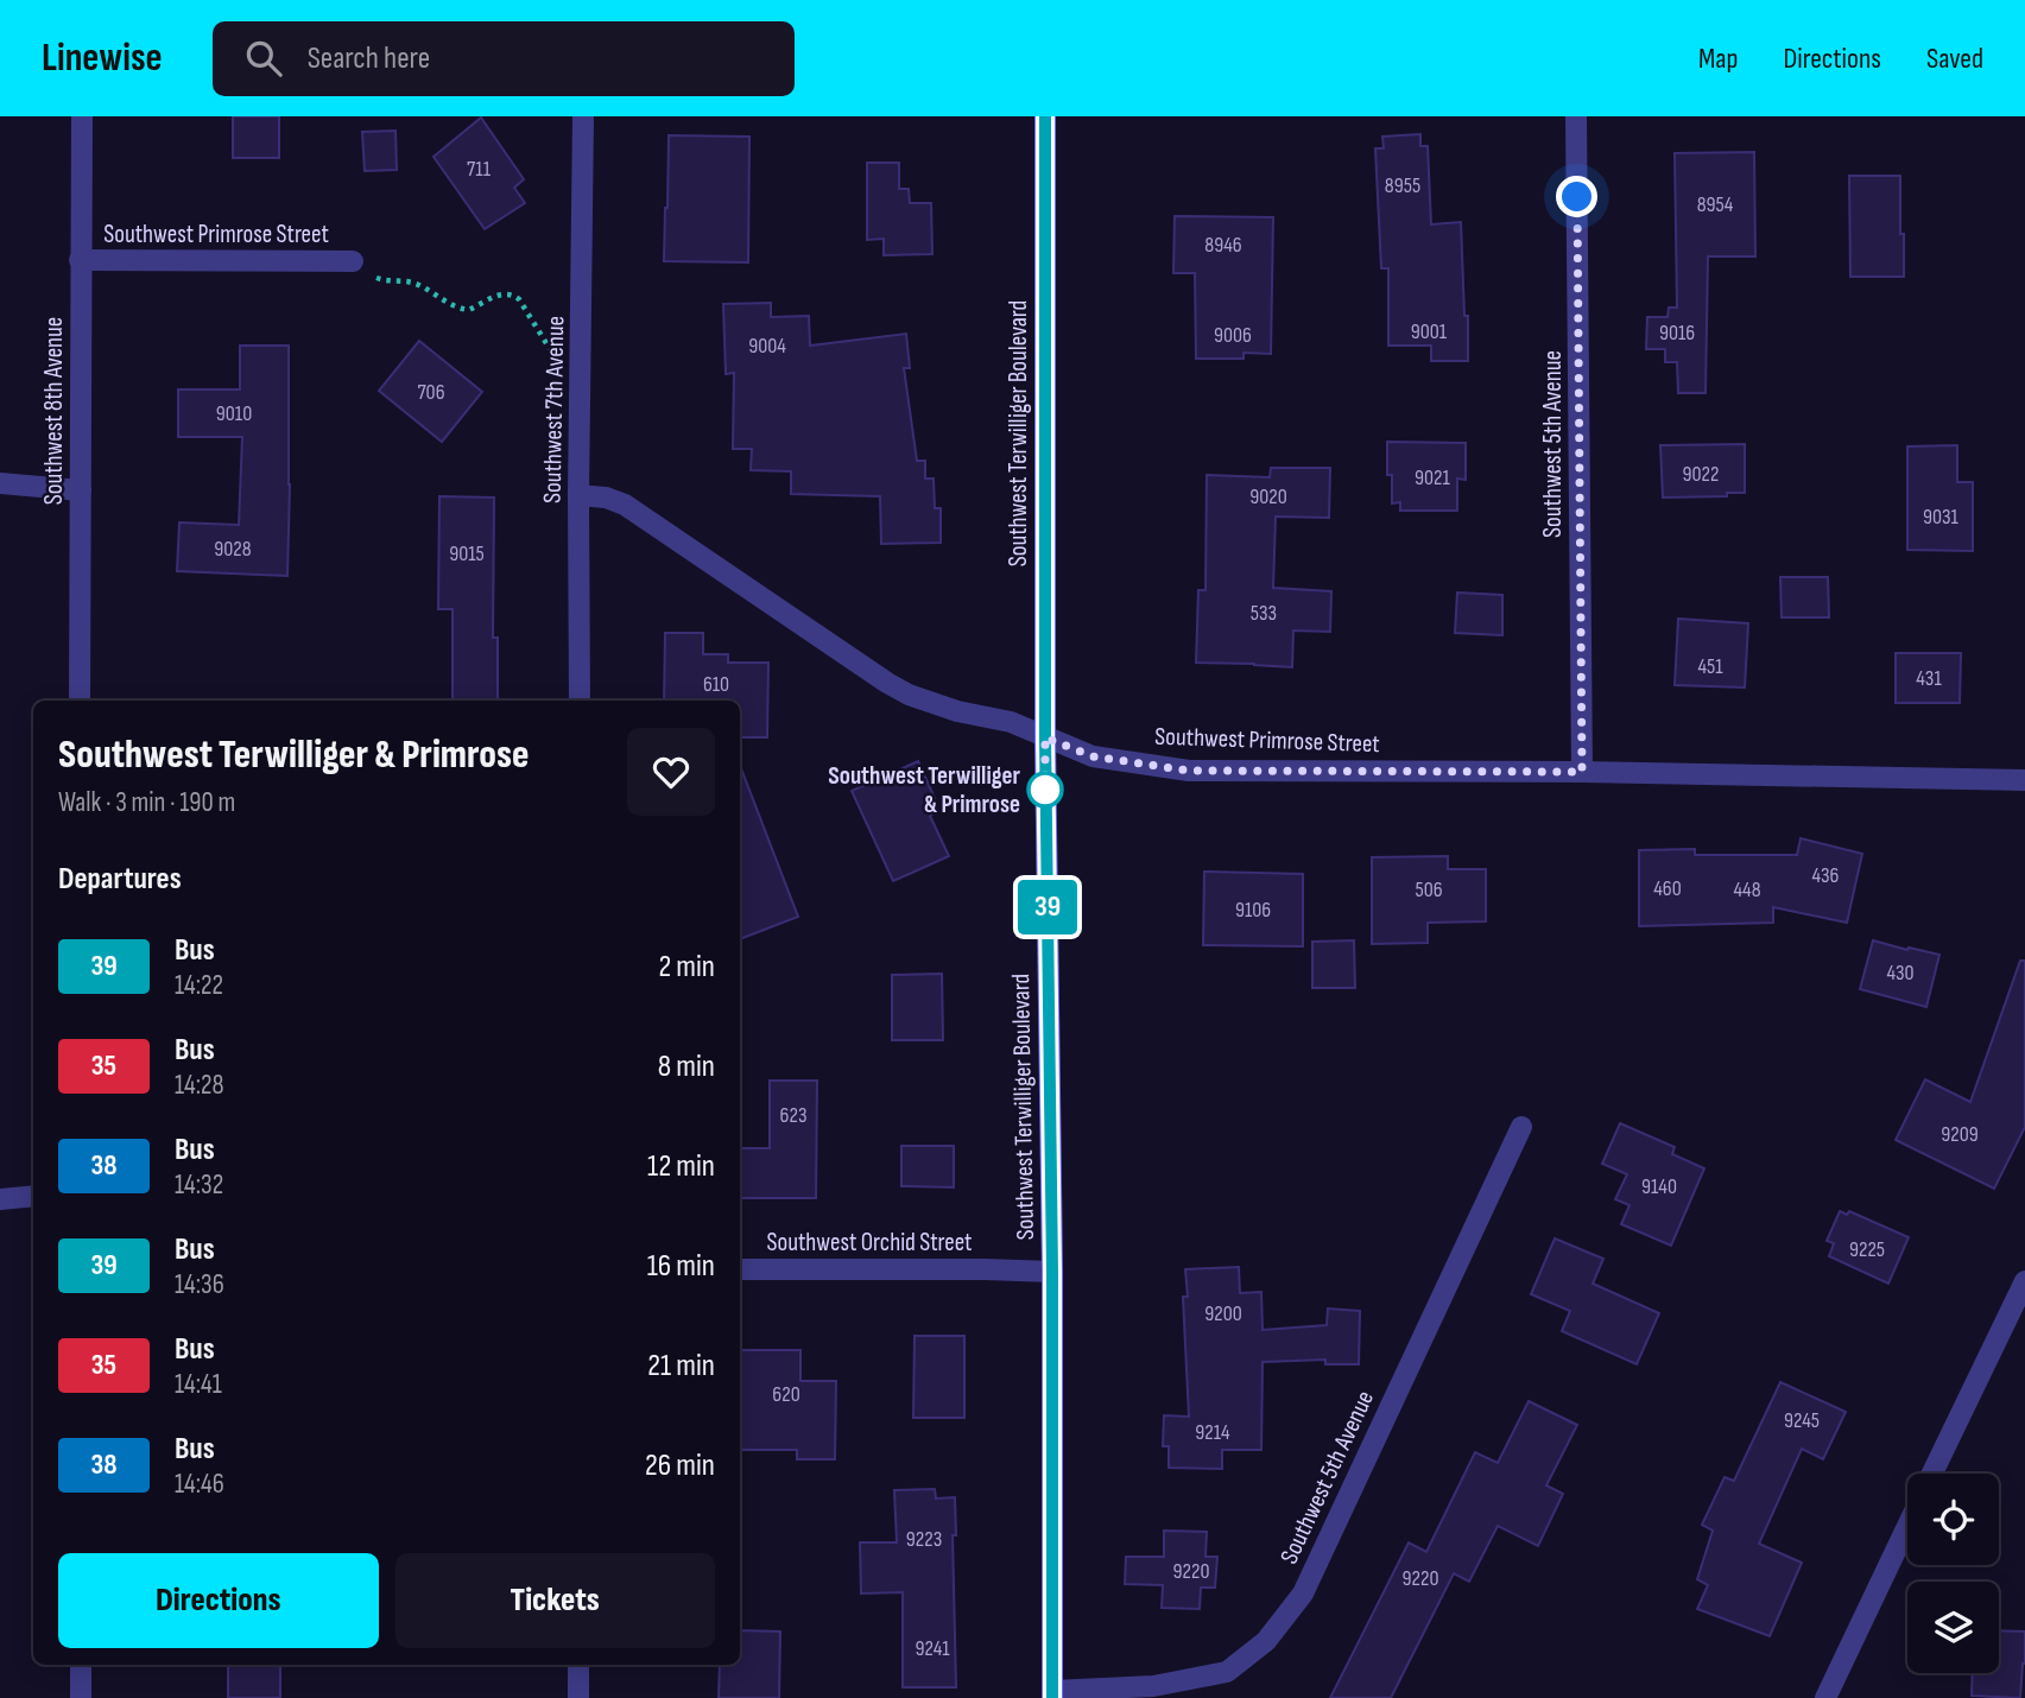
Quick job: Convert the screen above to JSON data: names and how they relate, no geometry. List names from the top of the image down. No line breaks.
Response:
{"streets":{"main road":["Southwest Terwilliger Boulevard"],"street":["Southwest Primrose Street","Southwest 7th Avenue","Southwest 8th Avenue","Southwest 5th Avenue","Southwest Orchid Street"]},"crossings":[["Southwest Primrose Street","Southwest 7th Avenue"],["Southwest Primrose Street","Southwest 8th Avenue"],["Southwest Primrose Street","Southwest Terwilliger Boulevard"],["Southwest Primrose Street","Southwest 5th Avenue"],["Southwest Terwilliger Boulevard","Southwest 5th Avenue"],["Southwest Terwilliger Boulevard","Southwest Orchid Street"]],"places":["Southwest Terwilliger & Primrose"],"lines":["bus line 39"],"house_numbers":["711","8955","8954","8946","9001","9016","9006","9004","706","9010","9022","9021","9020","9031","9028","9015","533","451","431","610","436","460","506","448","9106","430","623","9209","9140","9225","9200","620","9245","9214","9223","9220","9220","9241"],"page":{"header":"Linewise","search":"Search here","nav":["Map","Directions","Saved"],"on_map":"39","heading":[["Southwest Terwilliger & Primrose","Walk · 3 min · 190 m"],"Departures"],"list":[{"mark":"39","name":"Bus","note":"14:22","value":"2 min"},{"mark":"35","name":"Bus","note":"14:28","value":"8 min"},{"mark":"38","name":"Bus","note":"14:32","value":"12 min"},{"mark":"39","name":"Bus","note":"14:36","value":"16 min"},{"mark":"35","name":"Bus","note":"14:41","value":"21 min"},{"mark":"38","name":"Bus","note":"14:46","value":"26 min"}],"buttons":["Directions","Tickets"]}}
